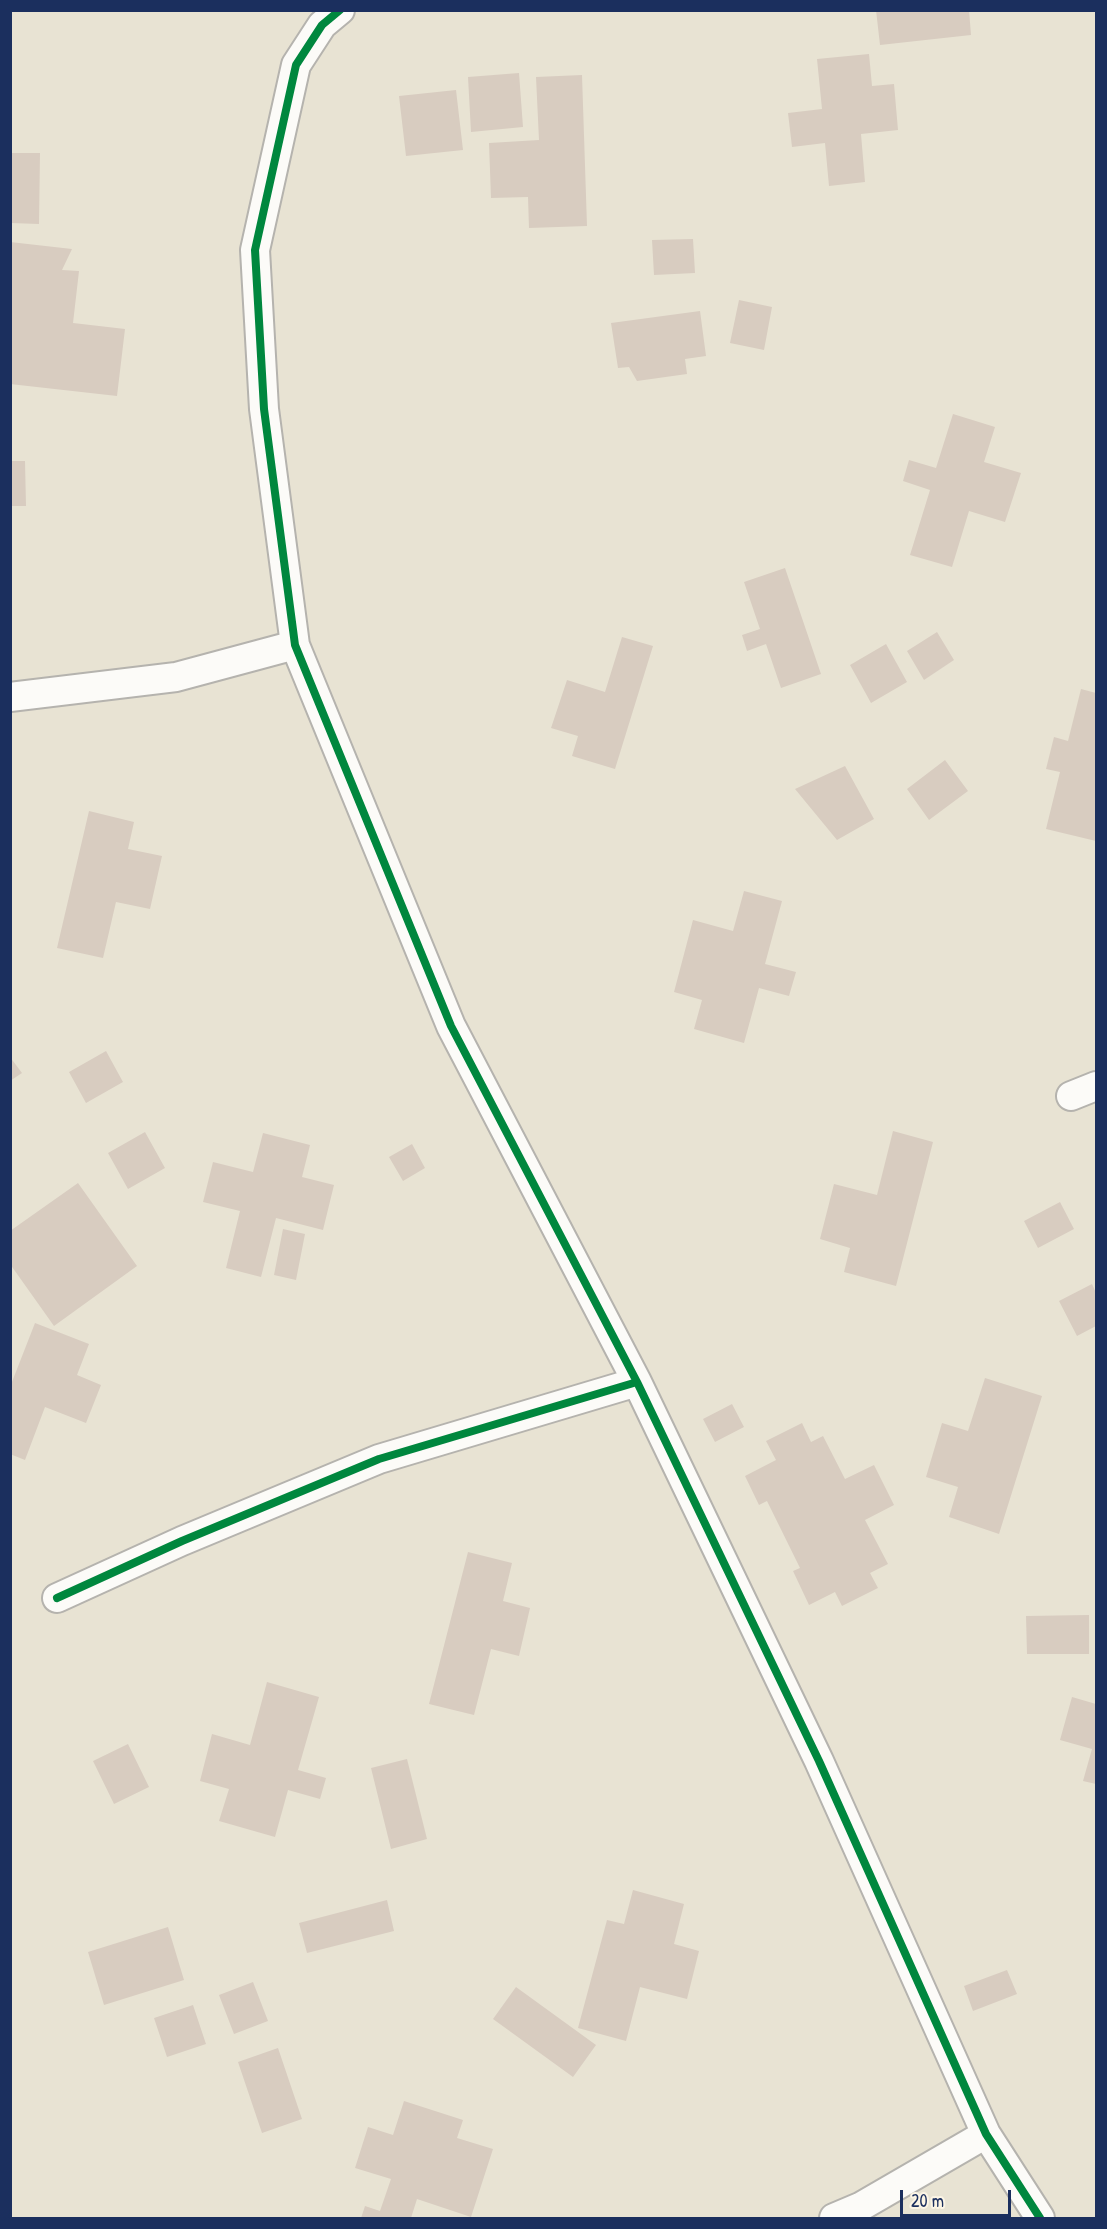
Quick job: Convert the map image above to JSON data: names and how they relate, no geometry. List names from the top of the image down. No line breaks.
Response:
{"scale_bar":"20 m"}
